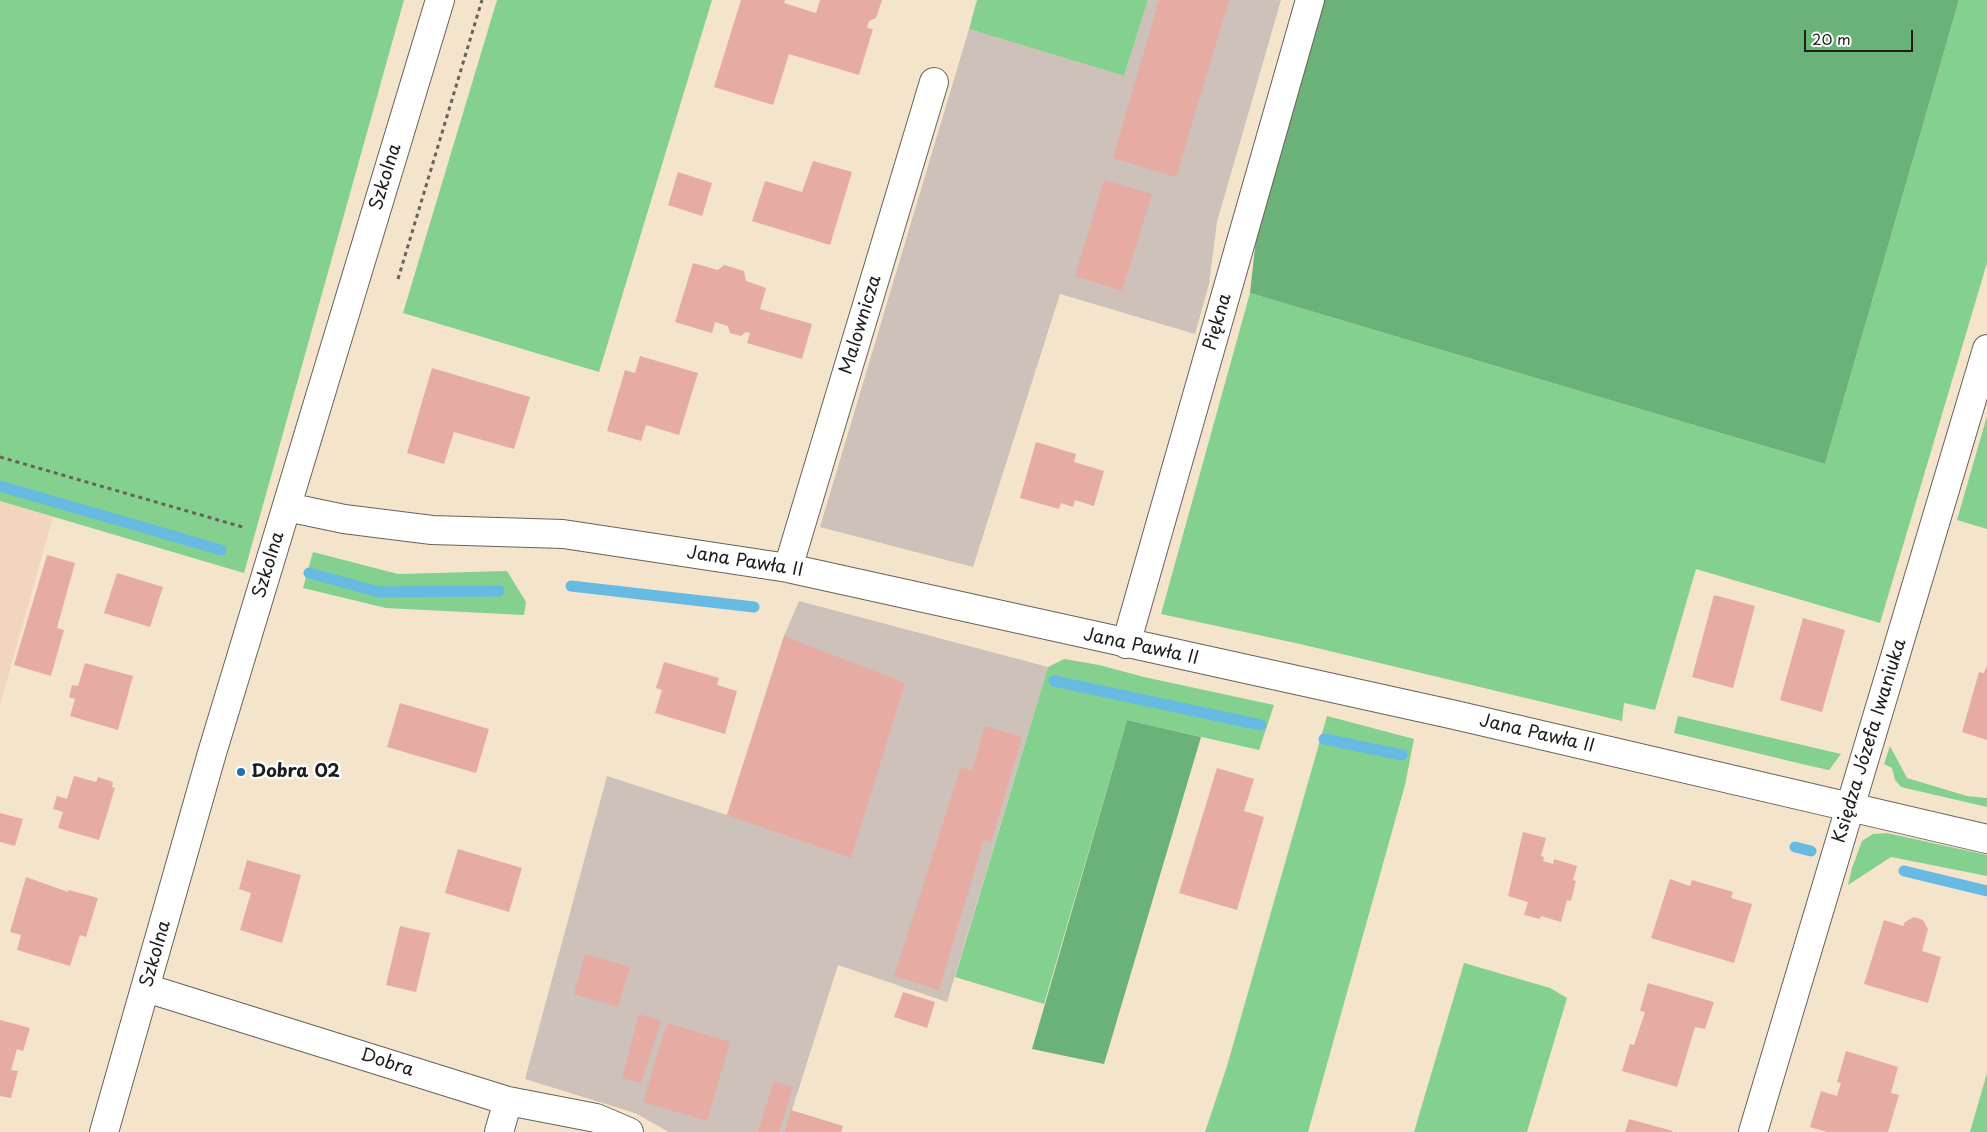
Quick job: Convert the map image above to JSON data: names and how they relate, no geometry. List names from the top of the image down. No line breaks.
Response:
{"streets":{"street":["Szkolna","Piękna","Malownicza","Jana Pawła II","Księdza Józefa Iwaniuka","Dobra"]},"crossings":[["Szkolna","Jana Pawła II"],["Szkolna","Dobra"],["Piękna","Jana Pawła II"],["Malownicza","Jana Pawła II"],["Jana Pawła II","Księdza Józefa Iwaniuka"]],"places":["Dobra 02"],"scale_bar":"20 m"}
